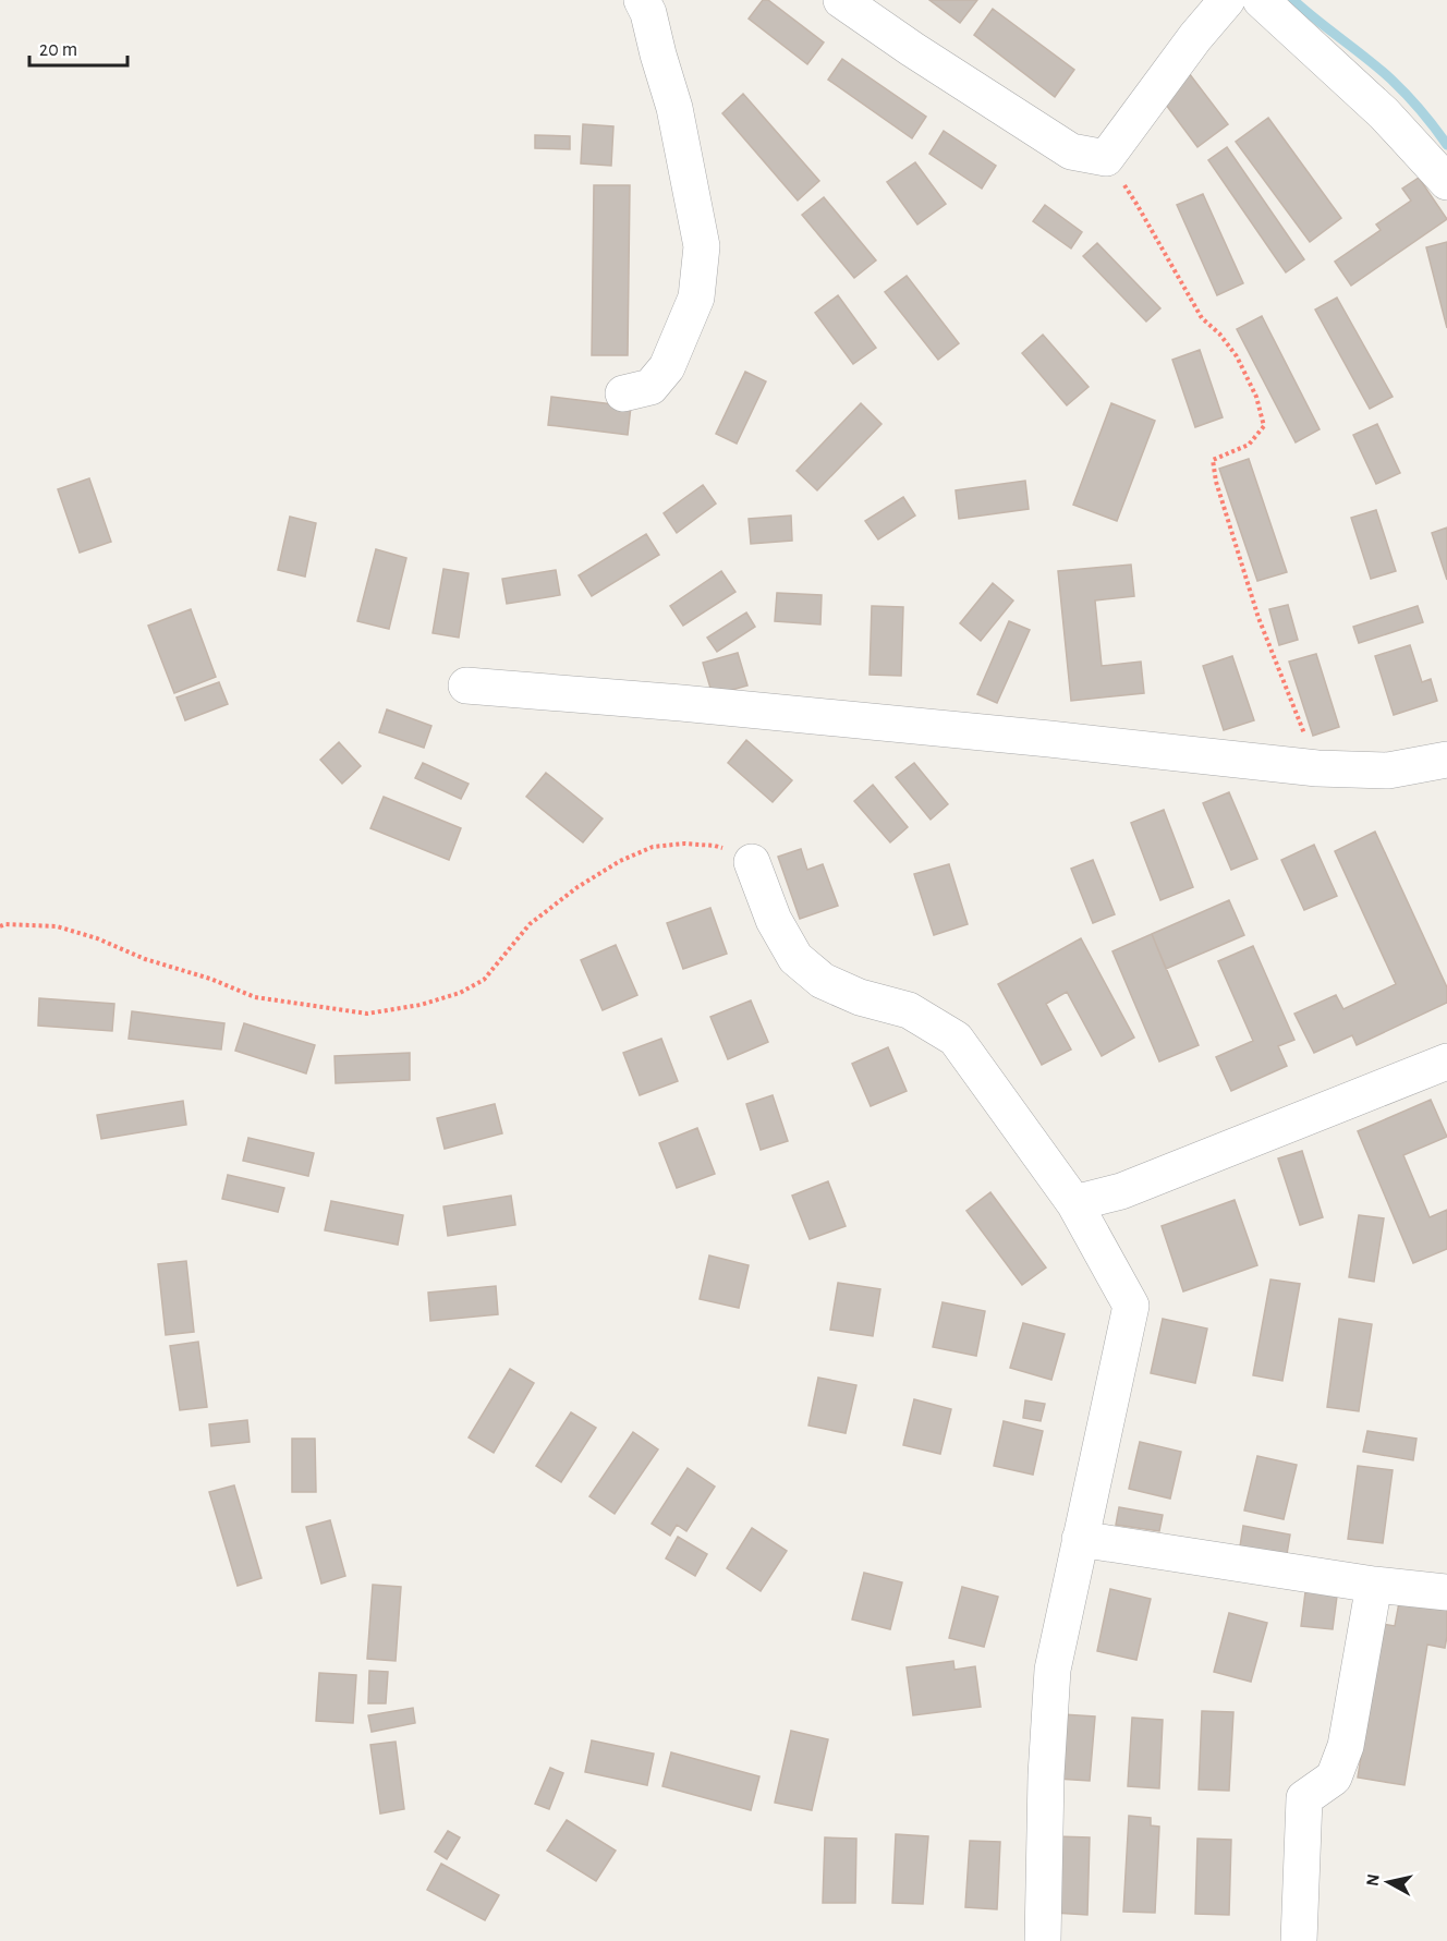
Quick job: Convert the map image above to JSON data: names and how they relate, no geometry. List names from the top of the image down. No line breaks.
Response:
{"scale_bar":"20 m","north":"left"}
